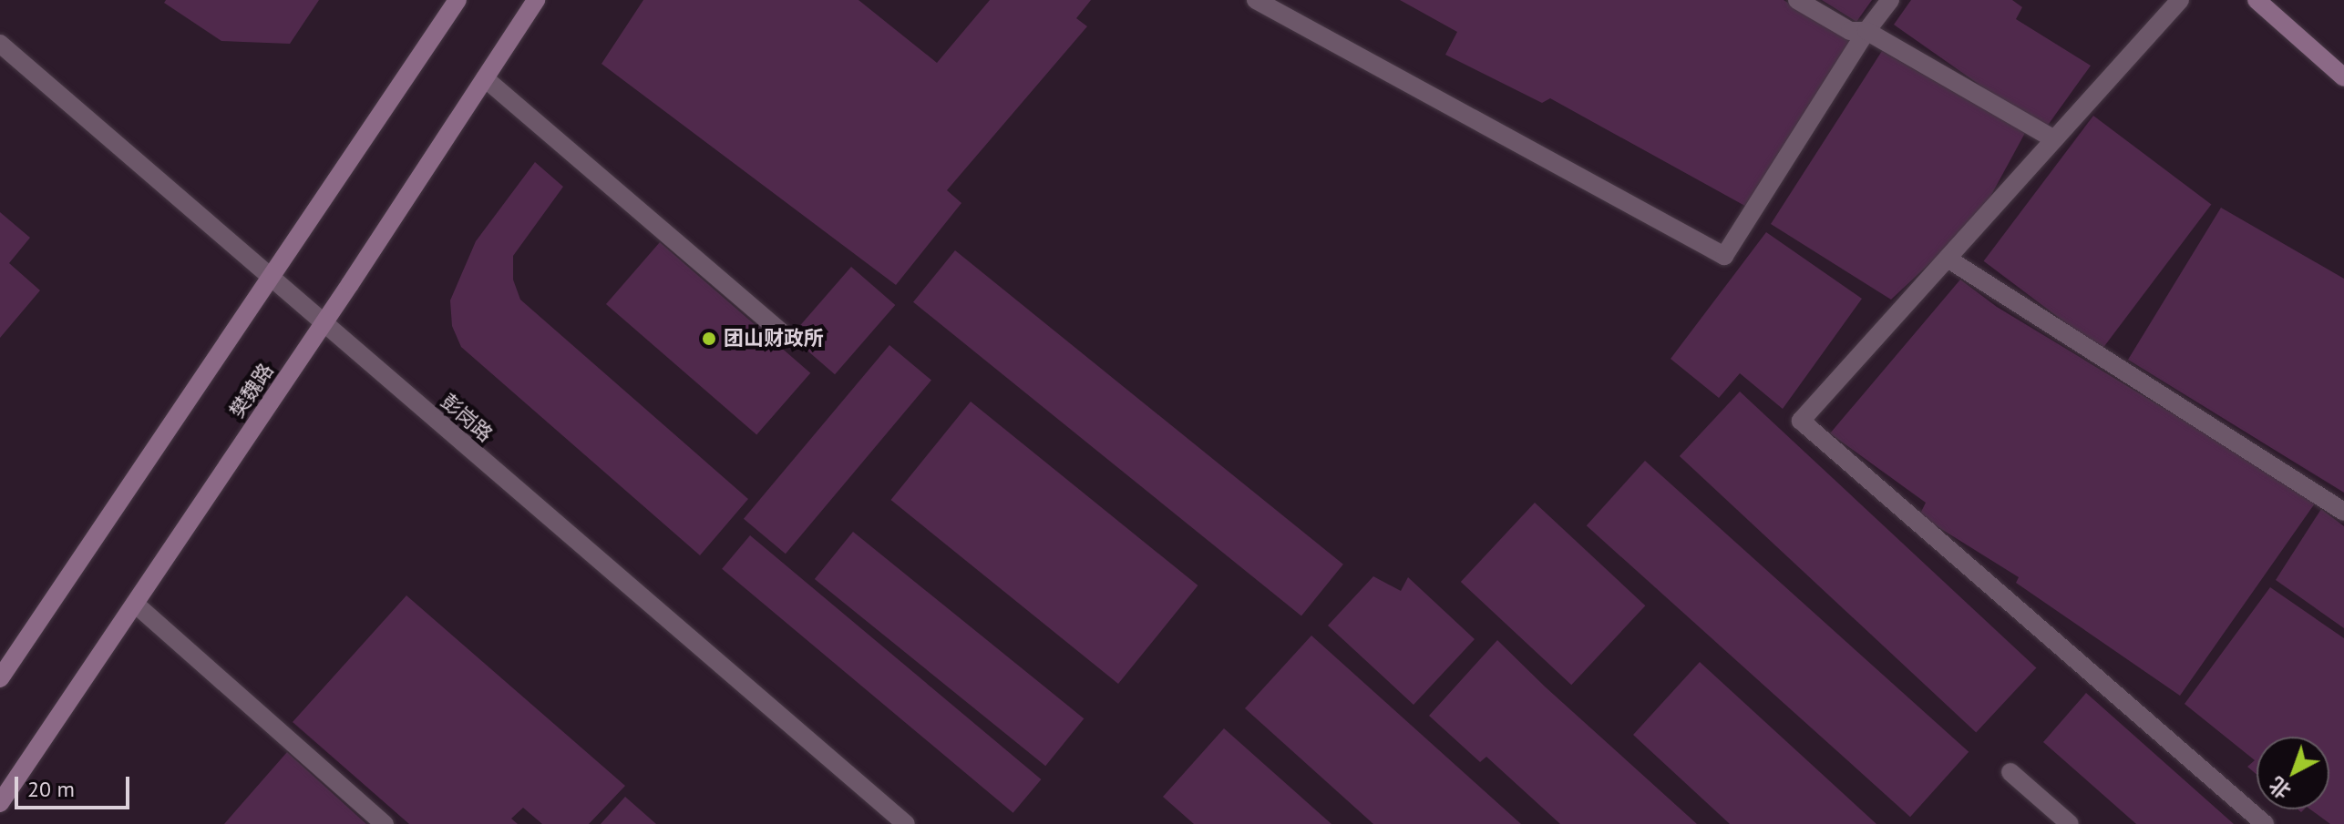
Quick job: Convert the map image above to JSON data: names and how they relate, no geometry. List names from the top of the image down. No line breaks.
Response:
{"streets":{"street":["樊魏路","彭岗路"]},"crossings":[["樊魏路","彭岗路"]],"places":["团山财政所"],"scale_bar":"20 m","north":"bottom left"}
